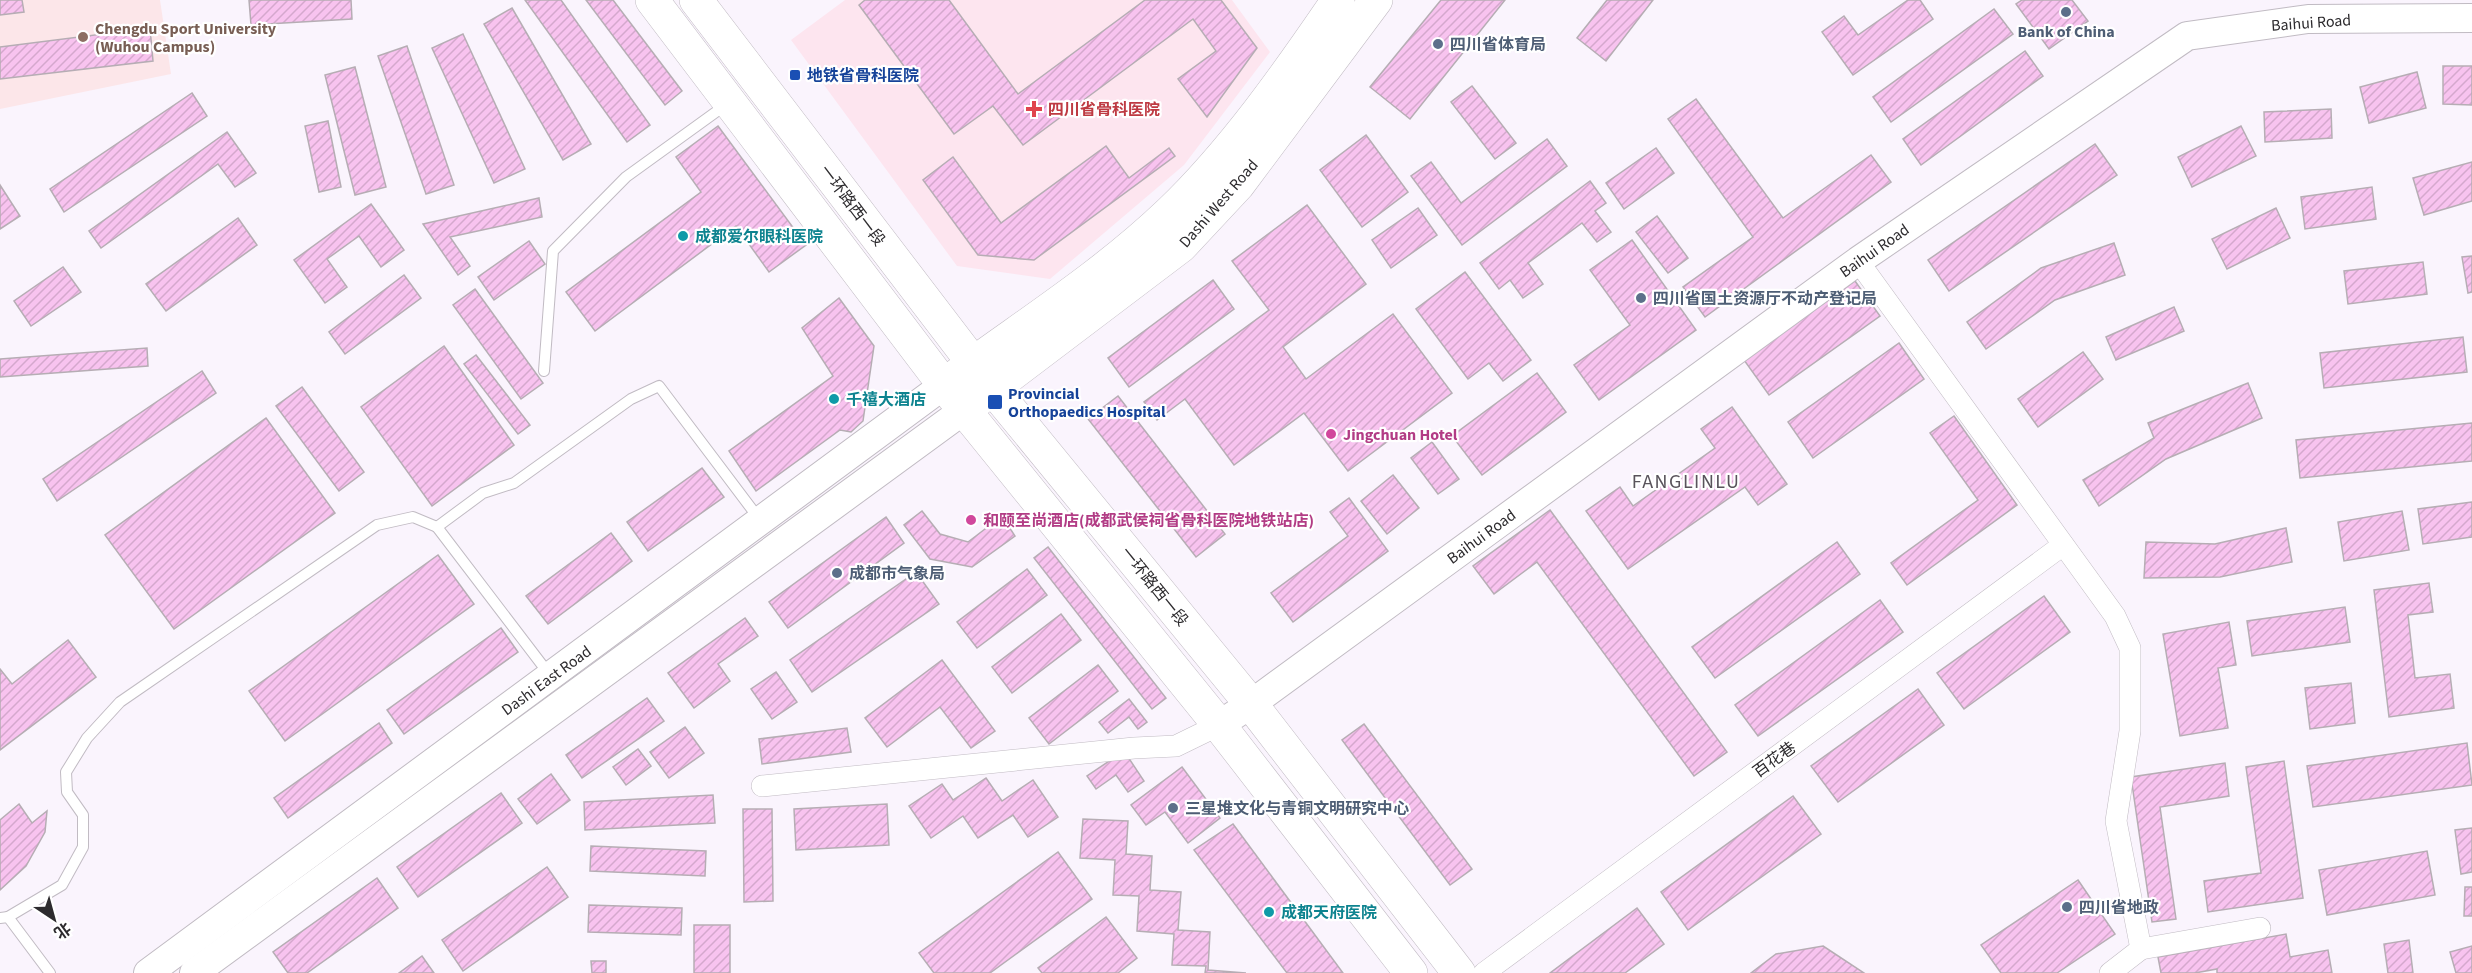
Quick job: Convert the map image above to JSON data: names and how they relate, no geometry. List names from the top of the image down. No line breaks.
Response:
{"streets":{"main road":["Baihui Road","Dashi West Road","一环路西一段","Dashi East Road"],"street":["百花巷"]},"crossings":[["Baihui Road","一环路西一段"],["Dashi West Road","一环路西一段"],["Dashi West Road","Dashi East Road"]],"districts":["FANGLINLU"],"places":{"other":["Bank of China","Chengdu Sport University (Wuhou Campus)","四川省体育局","成都爱尔眼科医院","四川省国土资源厅不动产登记局","千禧大酒店","Jingchuan Hotel","和颐至尚酒店(成都武侯祠省骨科医院地铁站店)","成都市气象局","三星堆文化与青铜文明研究中心","四川省地政","成都天府医院"],"transit":["地铁省骨科医院","Provincial Orthopaedics Hospital"],"health":["四川省骨科医院"]},"north":"bottom right"}
